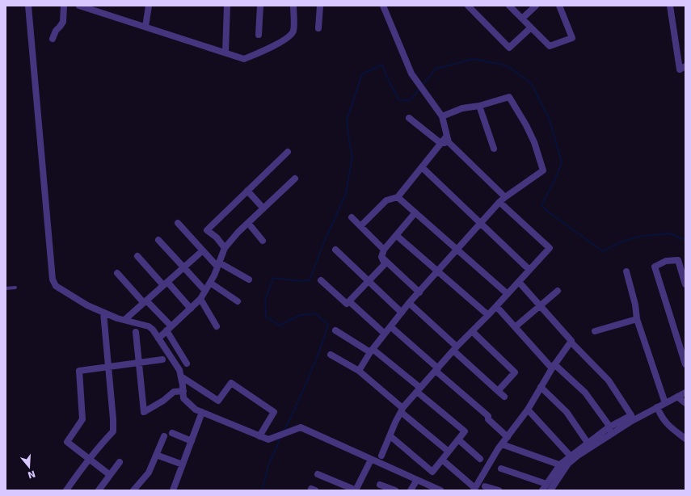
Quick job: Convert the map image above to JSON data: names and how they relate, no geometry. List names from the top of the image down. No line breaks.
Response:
{"north":"bottom"}
